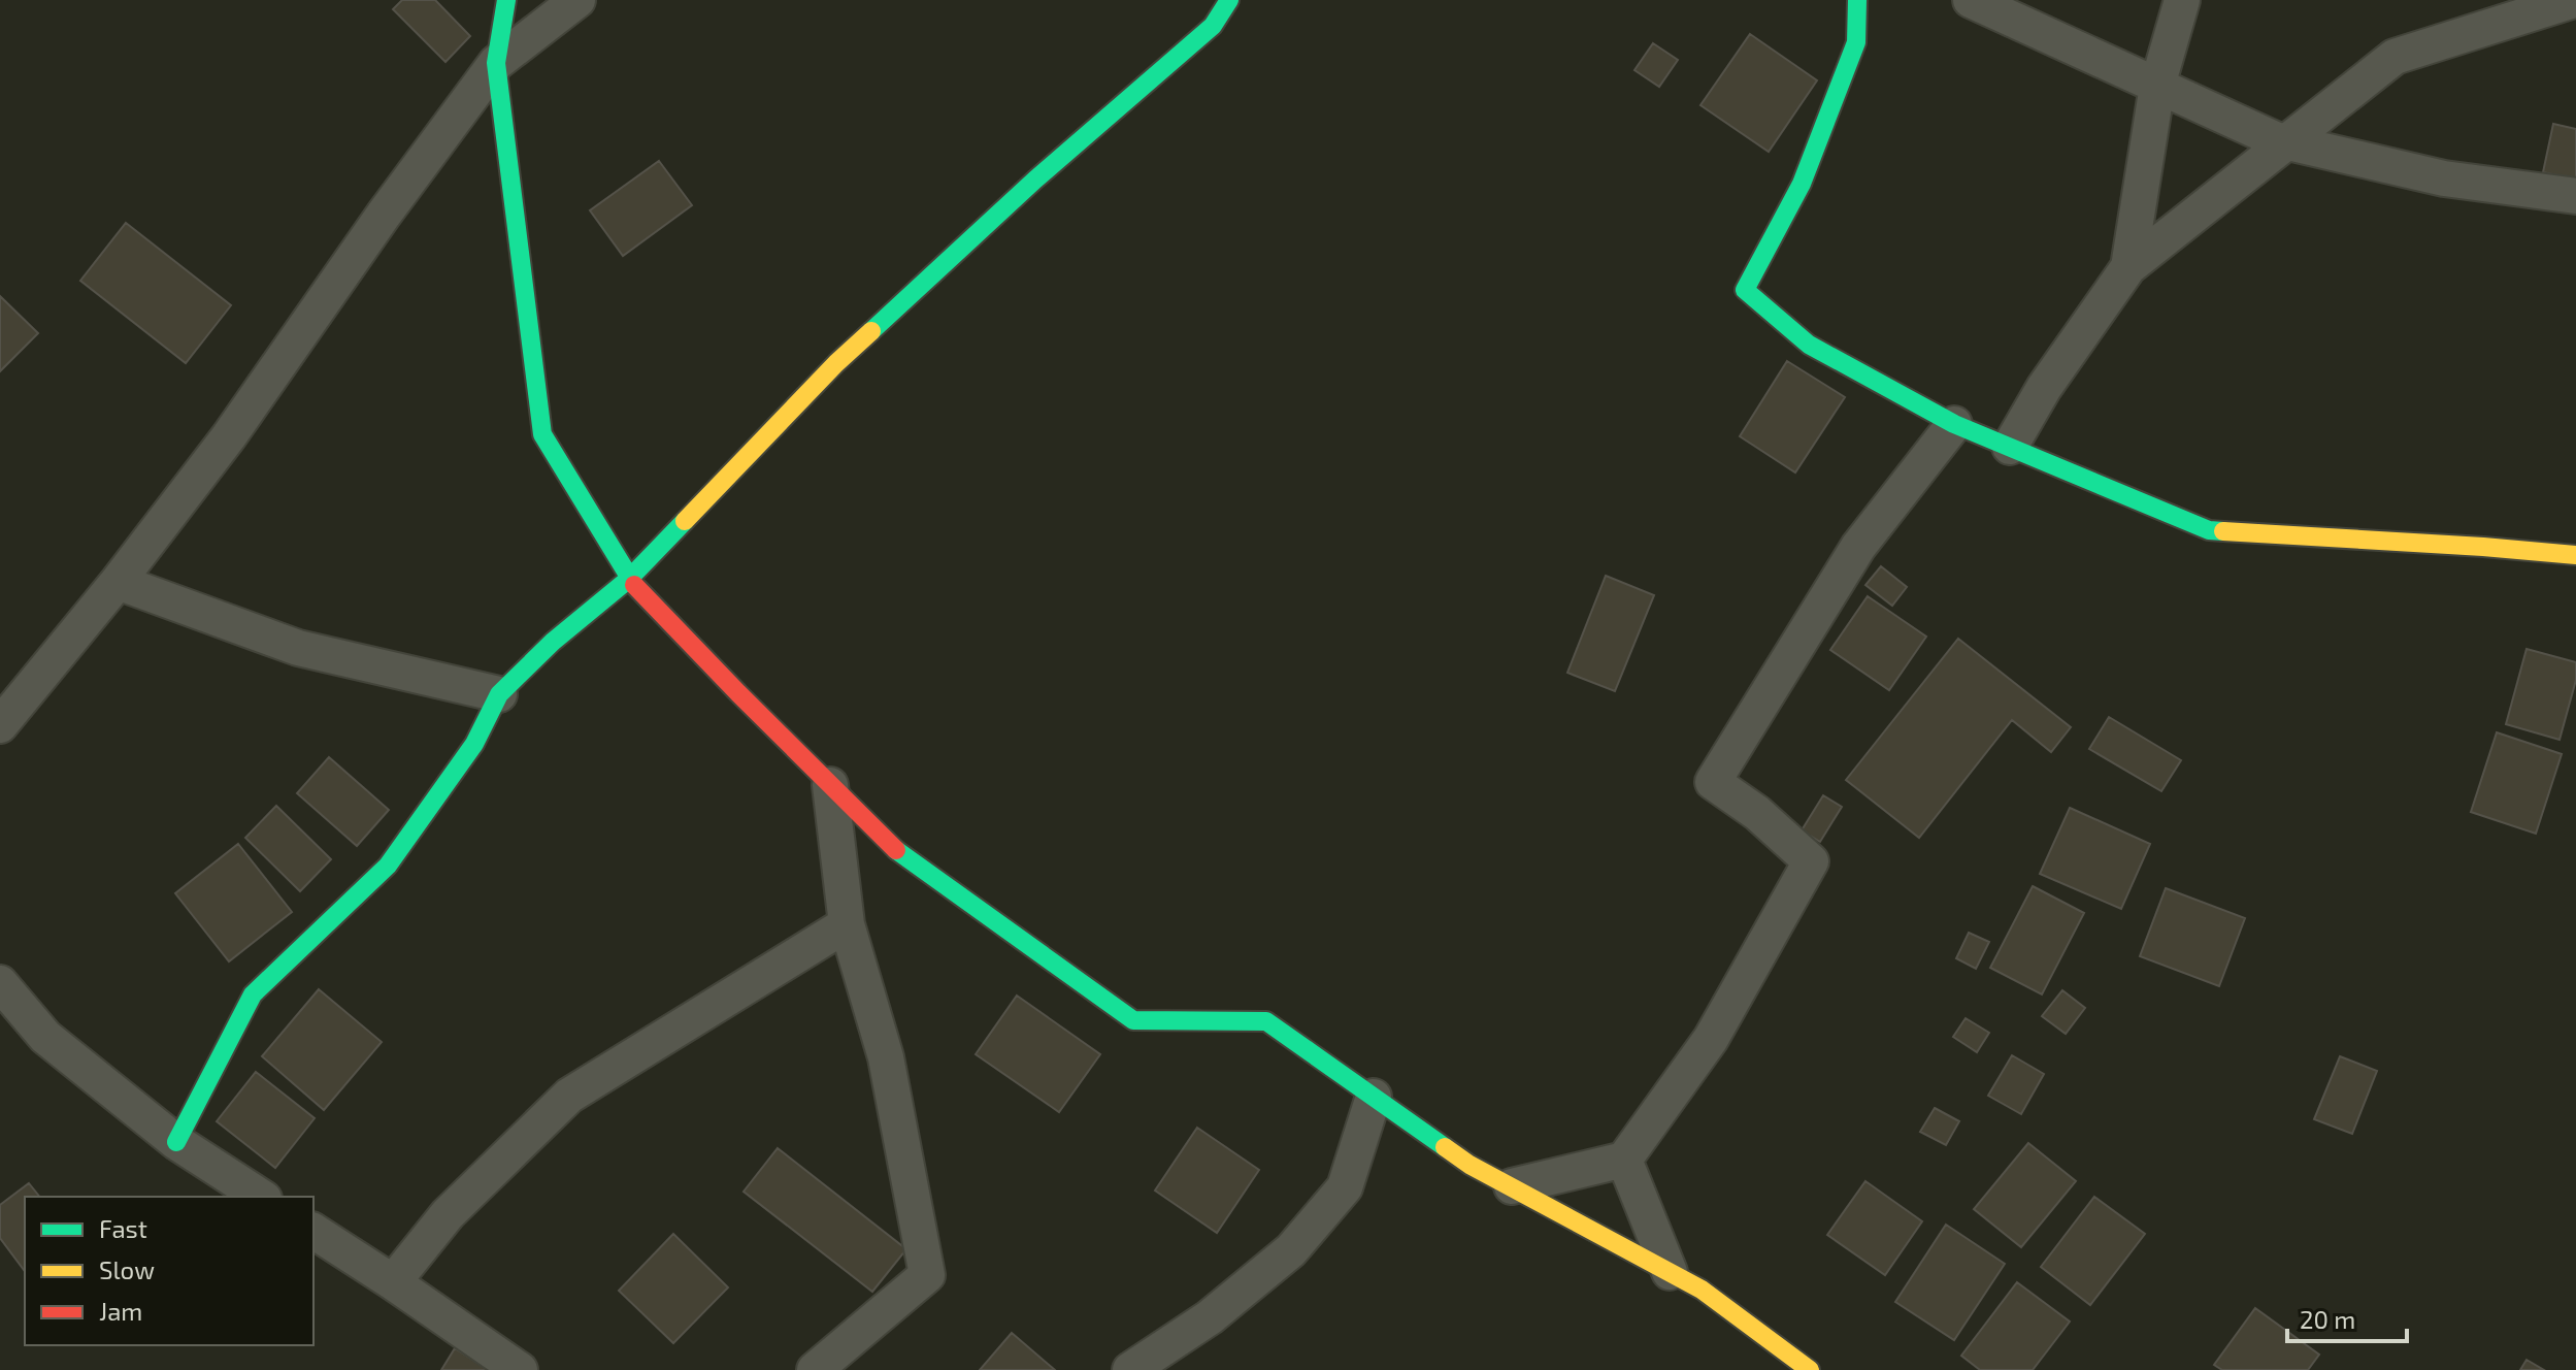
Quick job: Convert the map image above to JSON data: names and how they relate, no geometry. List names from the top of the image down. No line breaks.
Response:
{"legend":["Fast","Slow","Jam"],"scale_bar":"20 m"}
